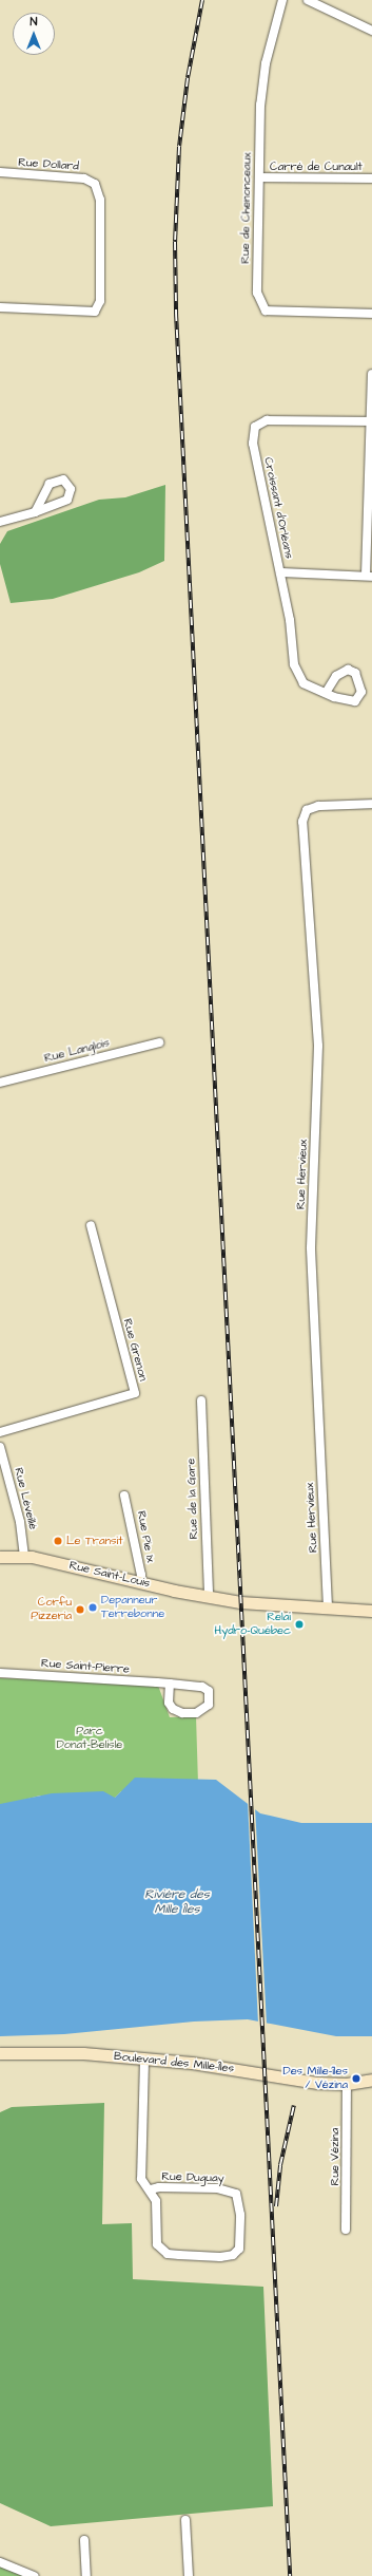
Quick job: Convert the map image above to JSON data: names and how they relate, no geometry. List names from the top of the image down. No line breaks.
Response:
{"streets":{"street":["Rue Dollard","Carré de Cunault","Rue de Chenonceaux","Croissant d'Orléans","Rue Langlois","Rue Hervieux","Rue Grenon","Rue Léveillé","Rue de la Gare","Rue Pie Ix","Rue Saint-Louis","Rue Saint-Pierre","Boulevard des Mille-Îles","Rue Vézina","Rue Duguay"]},"crossings":[["Carré de Cunault","Rue de Chenonceaux"],["Rue Hervieux","Rue Saint-Louis"],["Rue Léveillé","Rue Saint-Louis"],["Rue de la Gare","Rue Saint-Louis"],["Rue Pie Ix","Rue Saint-Louis"],["Boulevard des Mille-Îles","Rue Vézina"],["Boulevard des Mille-Îles","Rue Duguay"]],"water":["Rivière des Mille Îles"],"parks":["Parc Donat-Belisle"],"places":["Le Transit","Depanneur Terrebonne","Corfu Pizzeria","Relai Hydro-Québec","Des Mille-îles / Vézina"],"north":"top"}
